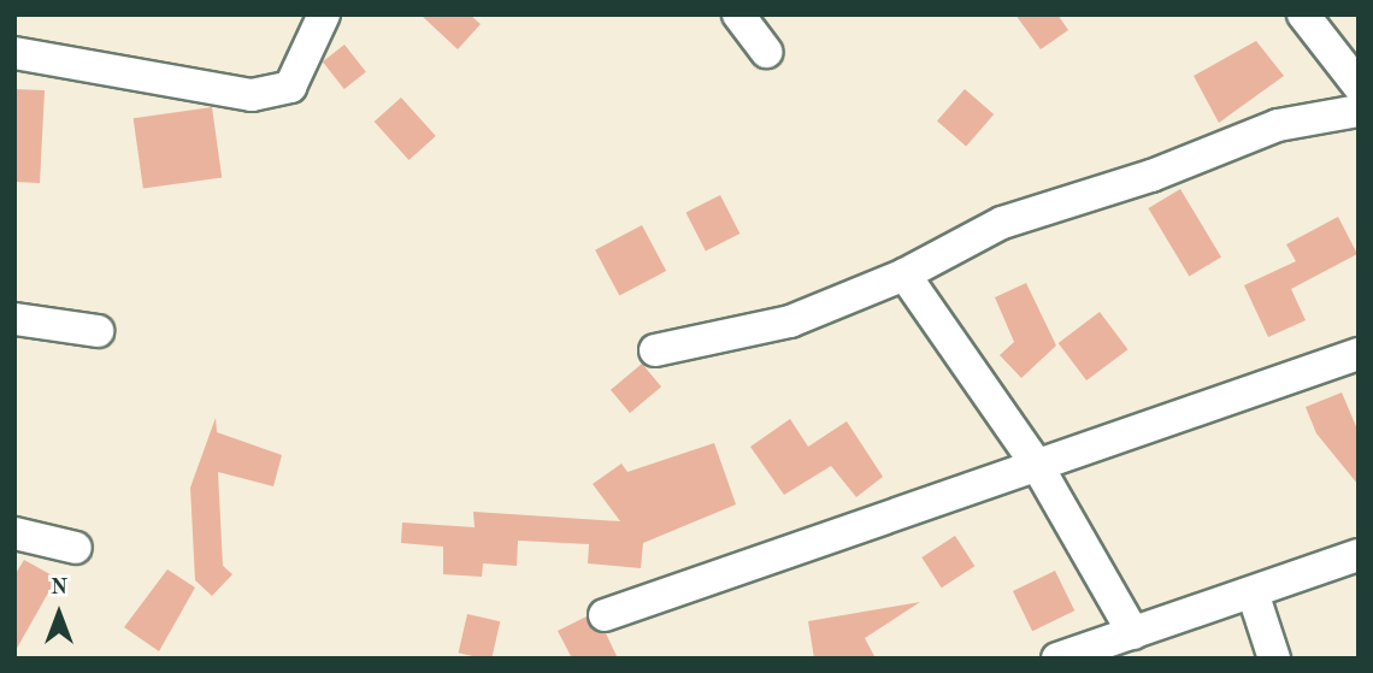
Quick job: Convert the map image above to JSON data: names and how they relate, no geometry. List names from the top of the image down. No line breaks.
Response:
{"north":"top"}
